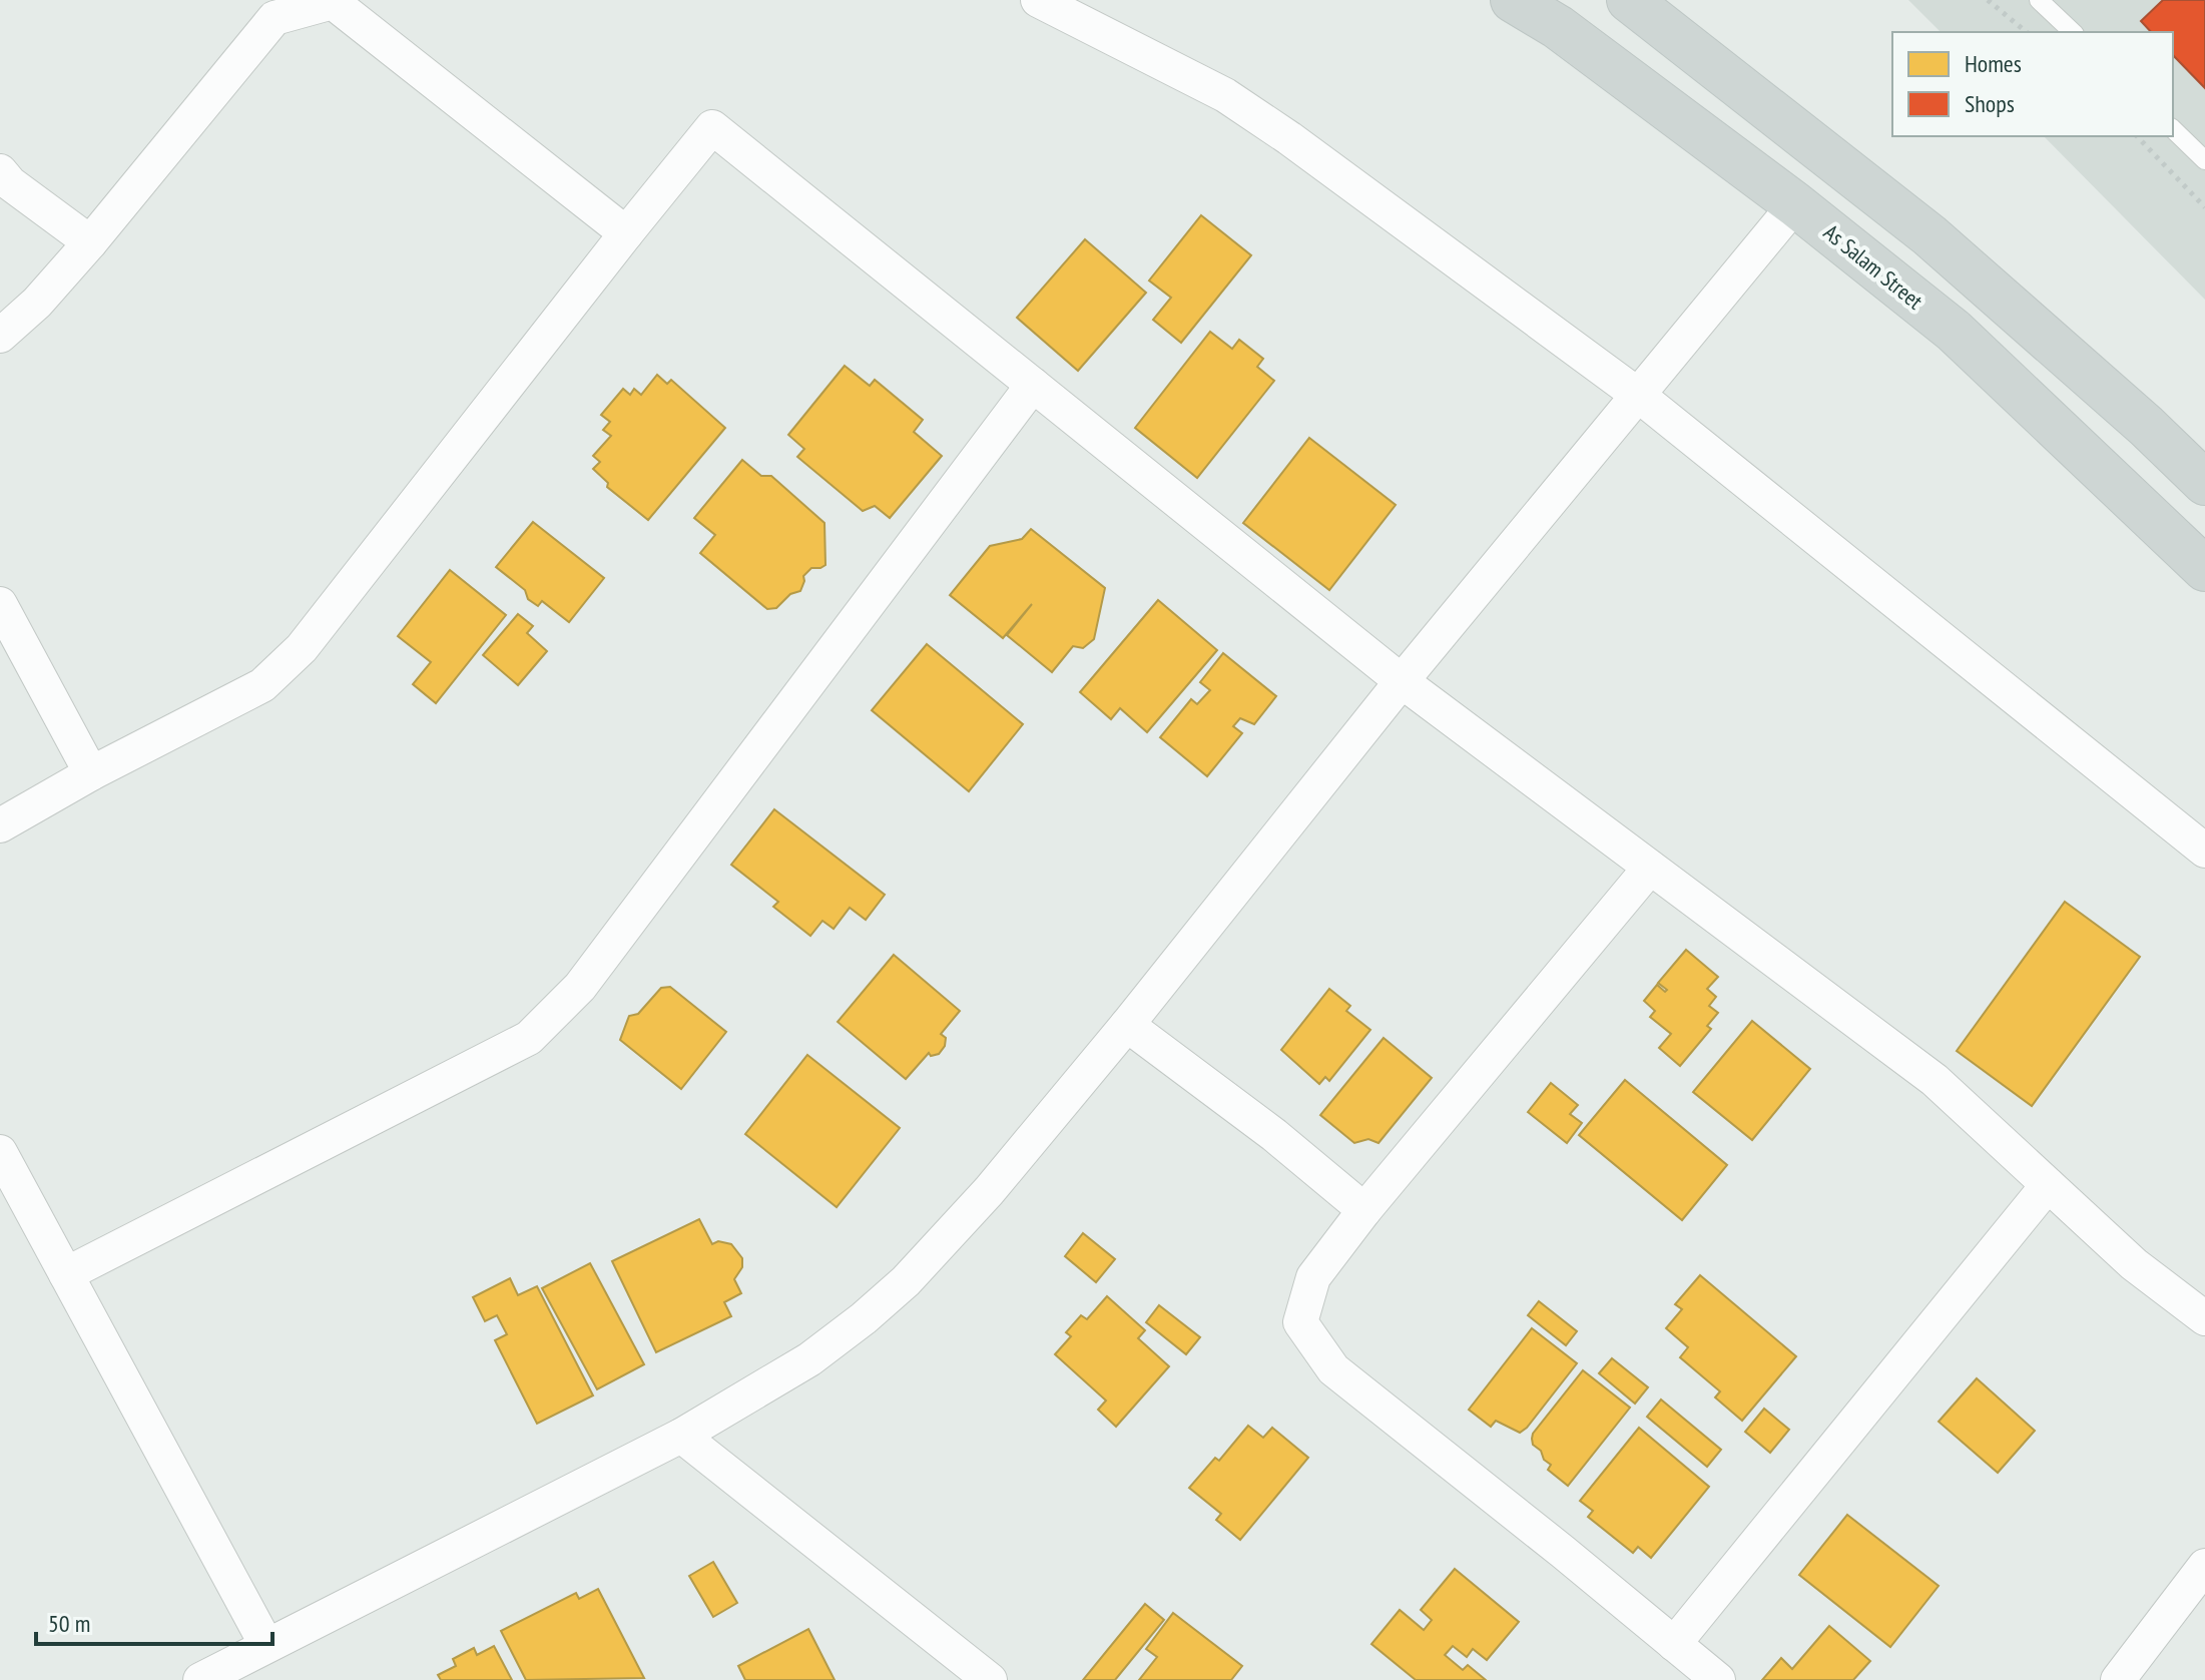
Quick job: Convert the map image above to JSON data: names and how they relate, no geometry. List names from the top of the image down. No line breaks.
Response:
{"streets":{"main road":["As Salam Street"]},"legend":["Homes","Shops"],"scale_bar":"50 m"}
